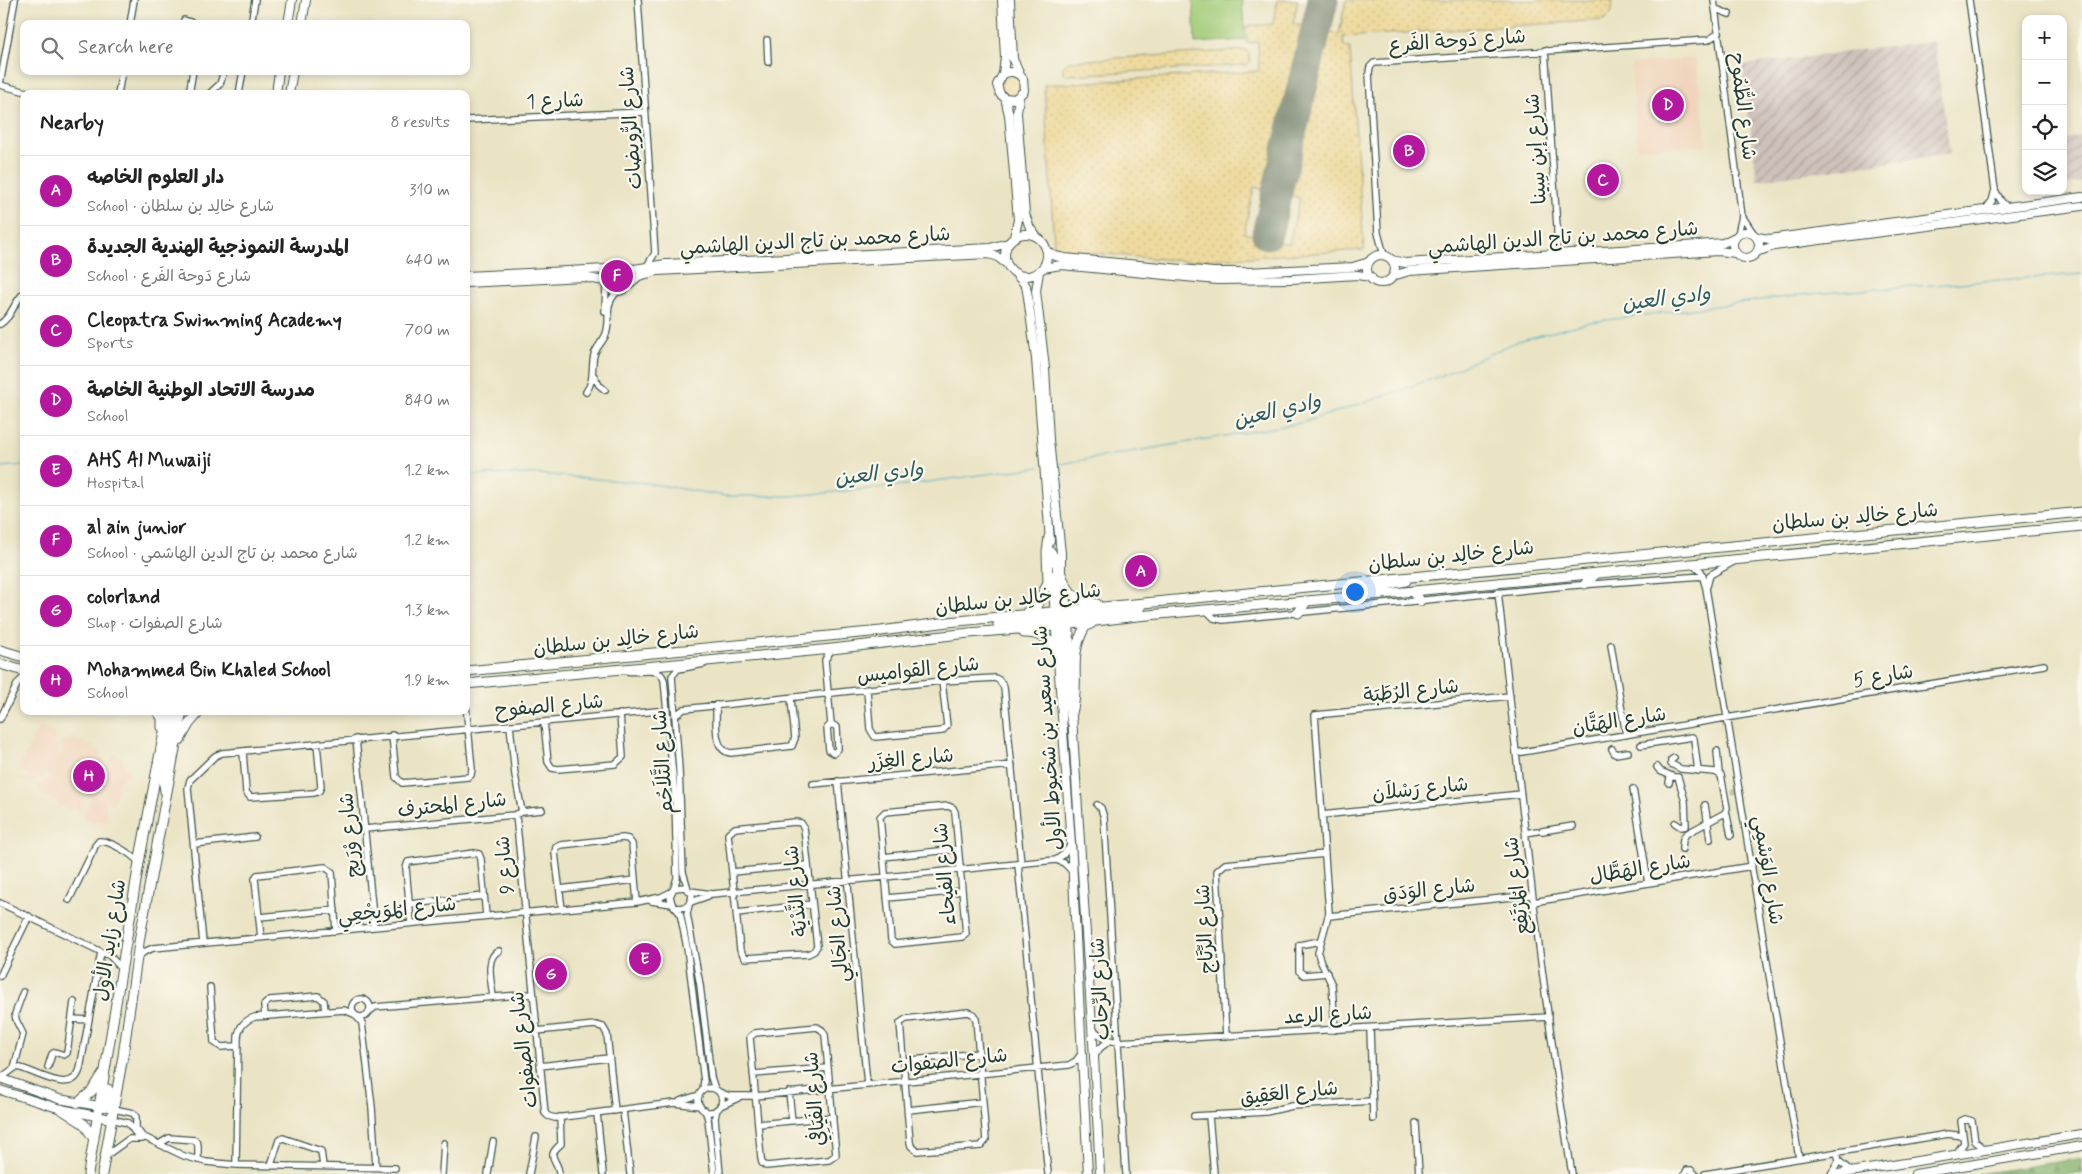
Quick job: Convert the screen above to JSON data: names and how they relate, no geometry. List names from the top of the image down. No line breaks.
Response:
{"streets":{"main road":["شارع خالِد بن سلطان","شارع زايد الأول"],"street":["شارع دَوحة الفَرع","شارع 1","شارع الطُّمُوح","شارع الرُّويضات","شارع إبن سِينا","شارع محمد بن تاج الدين الهاشمي","شارع القواميس","شارع 5","شارع الرُطَبَة","شارع الصفوح","شارع الهَتَّان","شارع سعيد بن شخبوط الأول","شارع الغِزَر","شارع التَّلاَحُم","شارع رَسْلاَن","شارع المحترف","شارع وْرَيج","شارع 9","شارع الهَطَّال","شارع الوَسْمِي","شارع الفيحاء","شارع المُرْتَفِع","شارع الوَدَق","شارع النَّدْيَة","شارع المُوَيجْعِي","شارع الرِّتَاج","شارع الجَالِي","شارع الرِّحاب","شارع الرعد","شارع الصفوات","شارع العَقِيق","شارع الفَيَافِي"]},"crossings":[["شارع دَوحة الفَرع","شارع الطُّمُوح"],["شارع دَوحة الفَرع","شارع إبن سِينا"],["شارع دَوحة الفَرع","شارع محمد بن تاج الدين الهاشمي"],["شارع 1","شارع الرُّويضات"],["شارع الطُّمُوح","شارع محمد بن تاج الدين الهاشمي"],["شارع محمد بن تاج الدين الهاشمي","شارع سعيد بن شخبوط الأول"],["شارع خالِد بن سلطان","شارع سعيد بن شخبوط الأول"],["شارع خالِد بن سلطان","شارع التَّلاَحُم"],["شارع القواميس","شارع الغِزَر"],["شارع القواميس","شارع التَّلاَحُم"],["شارع القواميس","شارع الصفوات"],["شارع 5","شارع الهَتَّان"],["شارع 5","شارع الوَسْمِي"],["شارع الرُطَبَة","شارع رَسْلاَن"],["شارع الرُطَبَة","شارع المُرْتَفِع"],["شارع الصفوح","شارع التَّلاَحُم"],["شارع الصفوح","شارع وْرَيج"],["شارع الصفوح","شارع المُوَيجْعِي"],["شارع الهَتَّان","شارع الوَسْمِي"],["شارع الهَتَّان","شارع المُرْتَفِع"],["شارع الغِزَر","شارع الجَالِي"],["شارع التَّلاَحُم","شارع المُوَيجْعِي"],["شارع رَسْلاَن","شارع المُرْتَفِع"],["شارع المحترف","شارع وْرَيج"],["شارع المحترف","شارع 9"],["شارع وْرَيج","شارع المُوَيجْعِي"],["شارع 9","شارع المُوَيجْعِي"],["شارع 9","شارع الصفوات"],["شارع الهَطَّال","شارع الوَسْمِي"],["شارع الهَطَّال","شارع المُرْتَفِع"],["شارع الهَطَّال","شارع الوَدَق"],["شارع المُرْتَفِع","شارع الوَدَق"],["شارع المُرْتَفِع","شارع الرعد"],["شارع المُوَيجْعِي","شارع زايد الأول"],["شارع المُوَيجْعِي","شارع الصفوات"],["شارع الرِّتَاج","شارع الرعد"],["شارع الجَالِي","شارع الصفوات"],["شارع الرِّحاب","شارع الرعد"],["شارع الصفوات","شارع الفَيَافِي"]],"water":["وادي العين"],"page":{"map_buttons":["+","−"],"search":"Search here","pins":["D","B","C","F","A","H","E","G"],"heading":["Nearby","8 results"],"list":[{"mark":"A","name":"دار العلوم الخاصه","note":"School · شارع خالِد بن سلطان","value":"310 m"},{"mark":"B","name":"المدرسة النموذجية الهندية الجديدة","note":"School · شارع دَوحة الفَرع","value":"640 m"},{"mark":"C","name":"Cleopatra Swimming Academy","note":"Sports","value":"700 m"},{"mark":"D","name":"مدرسة الاتحاد الوطنية الخاصة","note":"School","value":"840 m"},{"mark":"E","name":"AHS Al Muwaiji","note":"Hospital","value":"1.2 km"},{"mark":"F","name":"al ain junior","note":"School · شارع محمد بن تاج الدين الهاشمي","value":"1.2 km"},{"mark":"G","name":"colorland","note":"Shop · شارع الصفوات","value":"1.3 km"},{"mark":"H","name":"Mohammed Bin Khaled School","note":"School","value":"1.9 km"}]}}
